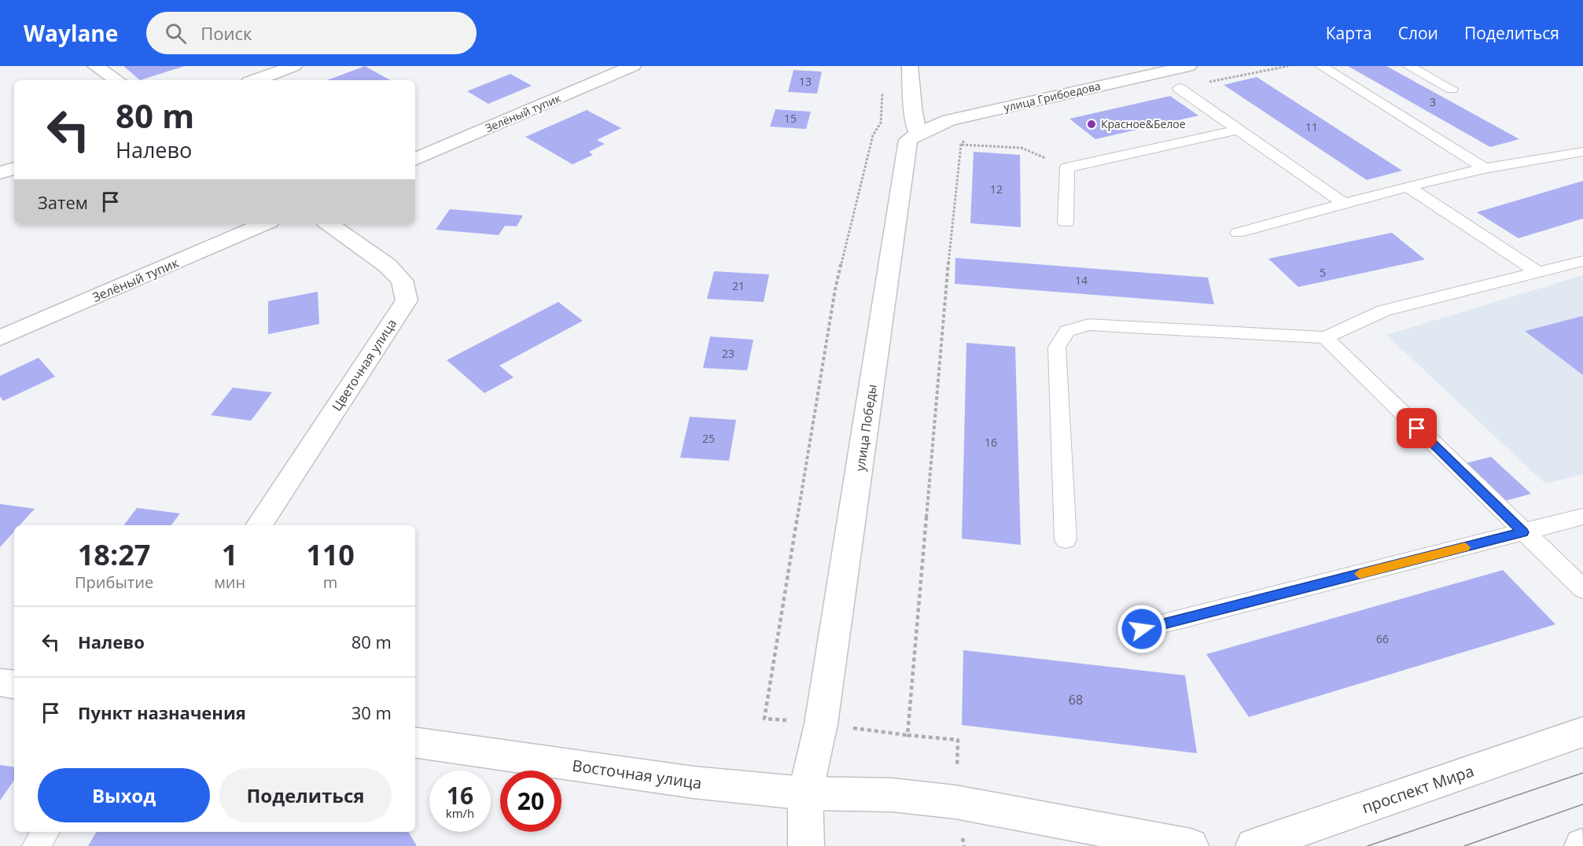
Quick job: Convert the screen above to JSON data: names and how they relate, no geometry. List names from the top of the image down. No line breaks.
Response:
{"streets":{"street":["улица Грибоедова","Зелёный тупик","Цветочная улица","улица Победы","Восточная улица","проспект Мира"]},"crossings":[["улица Грибоедова","улица Победы"],["улица Победы","Восточная улица"]],"places":["Красное&Белое"],"house_numbers":["13","3","15","11","12","5","14","21","23","25","16","66","68"],"page":{"header":"Waylane","search":"Поиск","nav":["Карта","Слои","Поделиться"],"turn":["80 m","Налево"],"then":"Затем","eta":["18:27","Прибытие","1","мин","110","m"],"list":[{"name":"Налево","value":"80 m"},{"name":"Пункт назначения","value":"30 m"}],"buttons":["Выход","Поделиться"],"speed":"16 km/h","limit":"20"}}
